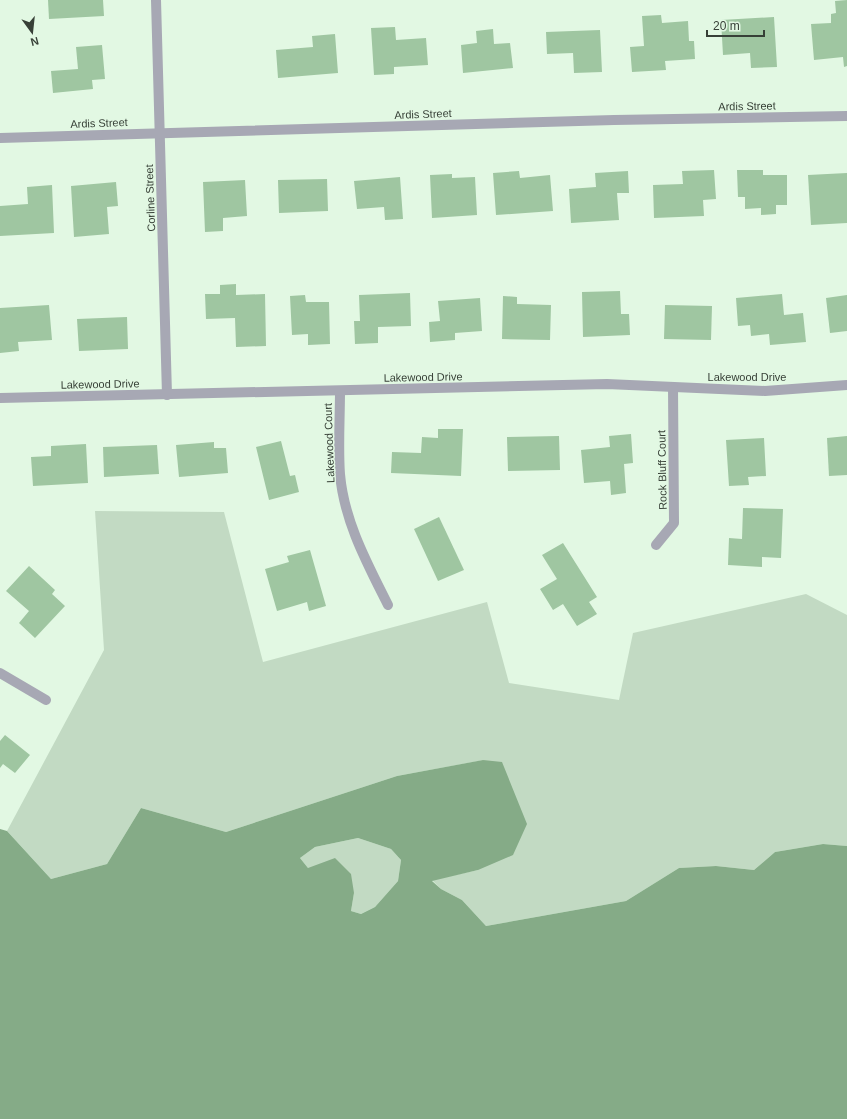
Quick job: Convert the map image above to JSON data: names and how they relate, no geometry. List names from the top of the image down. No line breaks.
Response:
{"streets":{"street":["Ardis Street","Corline Street","Lakewood Drive","Lakewood Court","Rock Bluff Court"]},"crossings":[["Ardis Street","Corline Street"],["Corline Street","Lakewood Drive"],["Lakewood Drive","Lakewood Court"],["Lakewood Drive","Rock Bluff Court"]],"scale_bar":"20 m","north":"bottom"}
